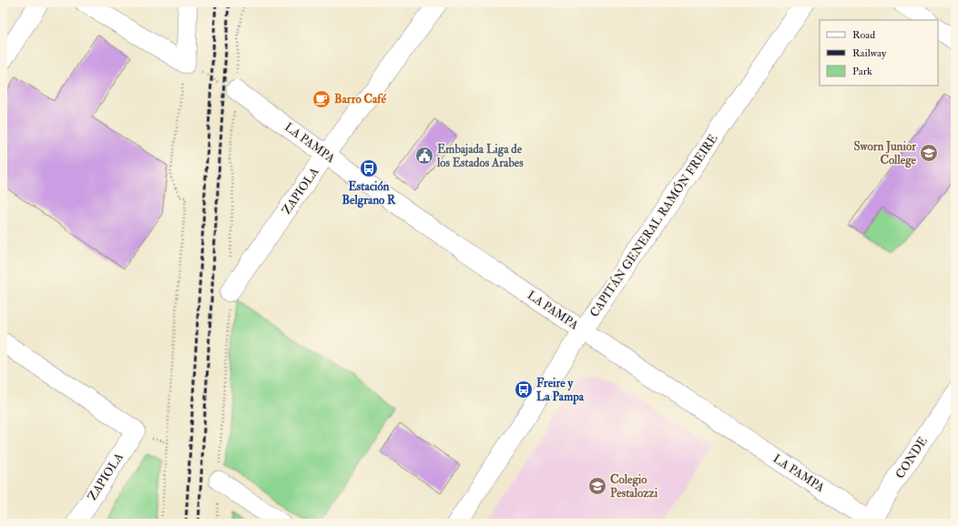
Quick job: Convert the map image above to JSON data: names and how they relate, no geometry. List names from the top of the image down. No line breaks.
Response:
{"streets":{"street":["LA PAMPA","ZAPIOLA","CAPITÁN GENERAL RAMÓN FREIRE","CONDE"]},"crossings":[["LA PAMPA","ZAPIOLA"],["LA PAMPA","CAPITÁN GENERAL RAMÓN FREIRE"],["LA PAMPA","CONDE"]],"places":{"cafe":["Barro Café"],"school or university":["Sworn Junior College","Colegio Pestalozzi"],"public building":["Embajada Liga de los Estados Arabes"],"bus stop":["Estación Belgrano R","Freire y La Pampa"]},"legend":["Road","Railway","Park"]}
